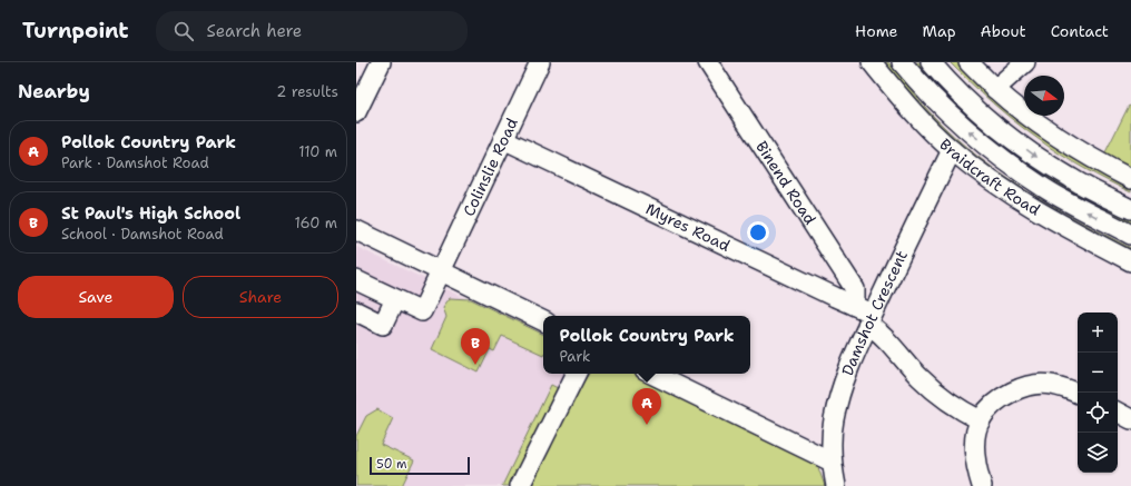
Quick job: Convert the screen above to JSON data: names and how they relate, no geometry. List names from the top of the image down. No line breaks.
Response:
{"streets":{"street":["Colinslie Road","Braidcraft Road","Binend Road","Myres Road","Damshot Crescent"]},"crossings":[["Colinslie Road","Myres Road"],["Braidcraft Road","Damshot Crescent"],["Binend Road","Myres Road"],["Myres Road","Damshot Crescent"]],"scale_bar":"50 m","north":"right","page":{"header":"Turnpoint","search":"Search here","nav":["Home","Map","About","Contact"],"heading":["Nearby","2 results"],"list":[{"mark":"A","name":"Pollok Country Park","note":"Park · Damshot Road","value":"110 m"},{"mark":"B","name":"St Paul's High School","note":"School · Damshot Road","value":"160 m"}],"buttons":["Save","Share"],"map_buttons":["+","−"],"popup":["Pollok Country Park","Park"],"pins":["B","A"],"scale":"50 m"}}
